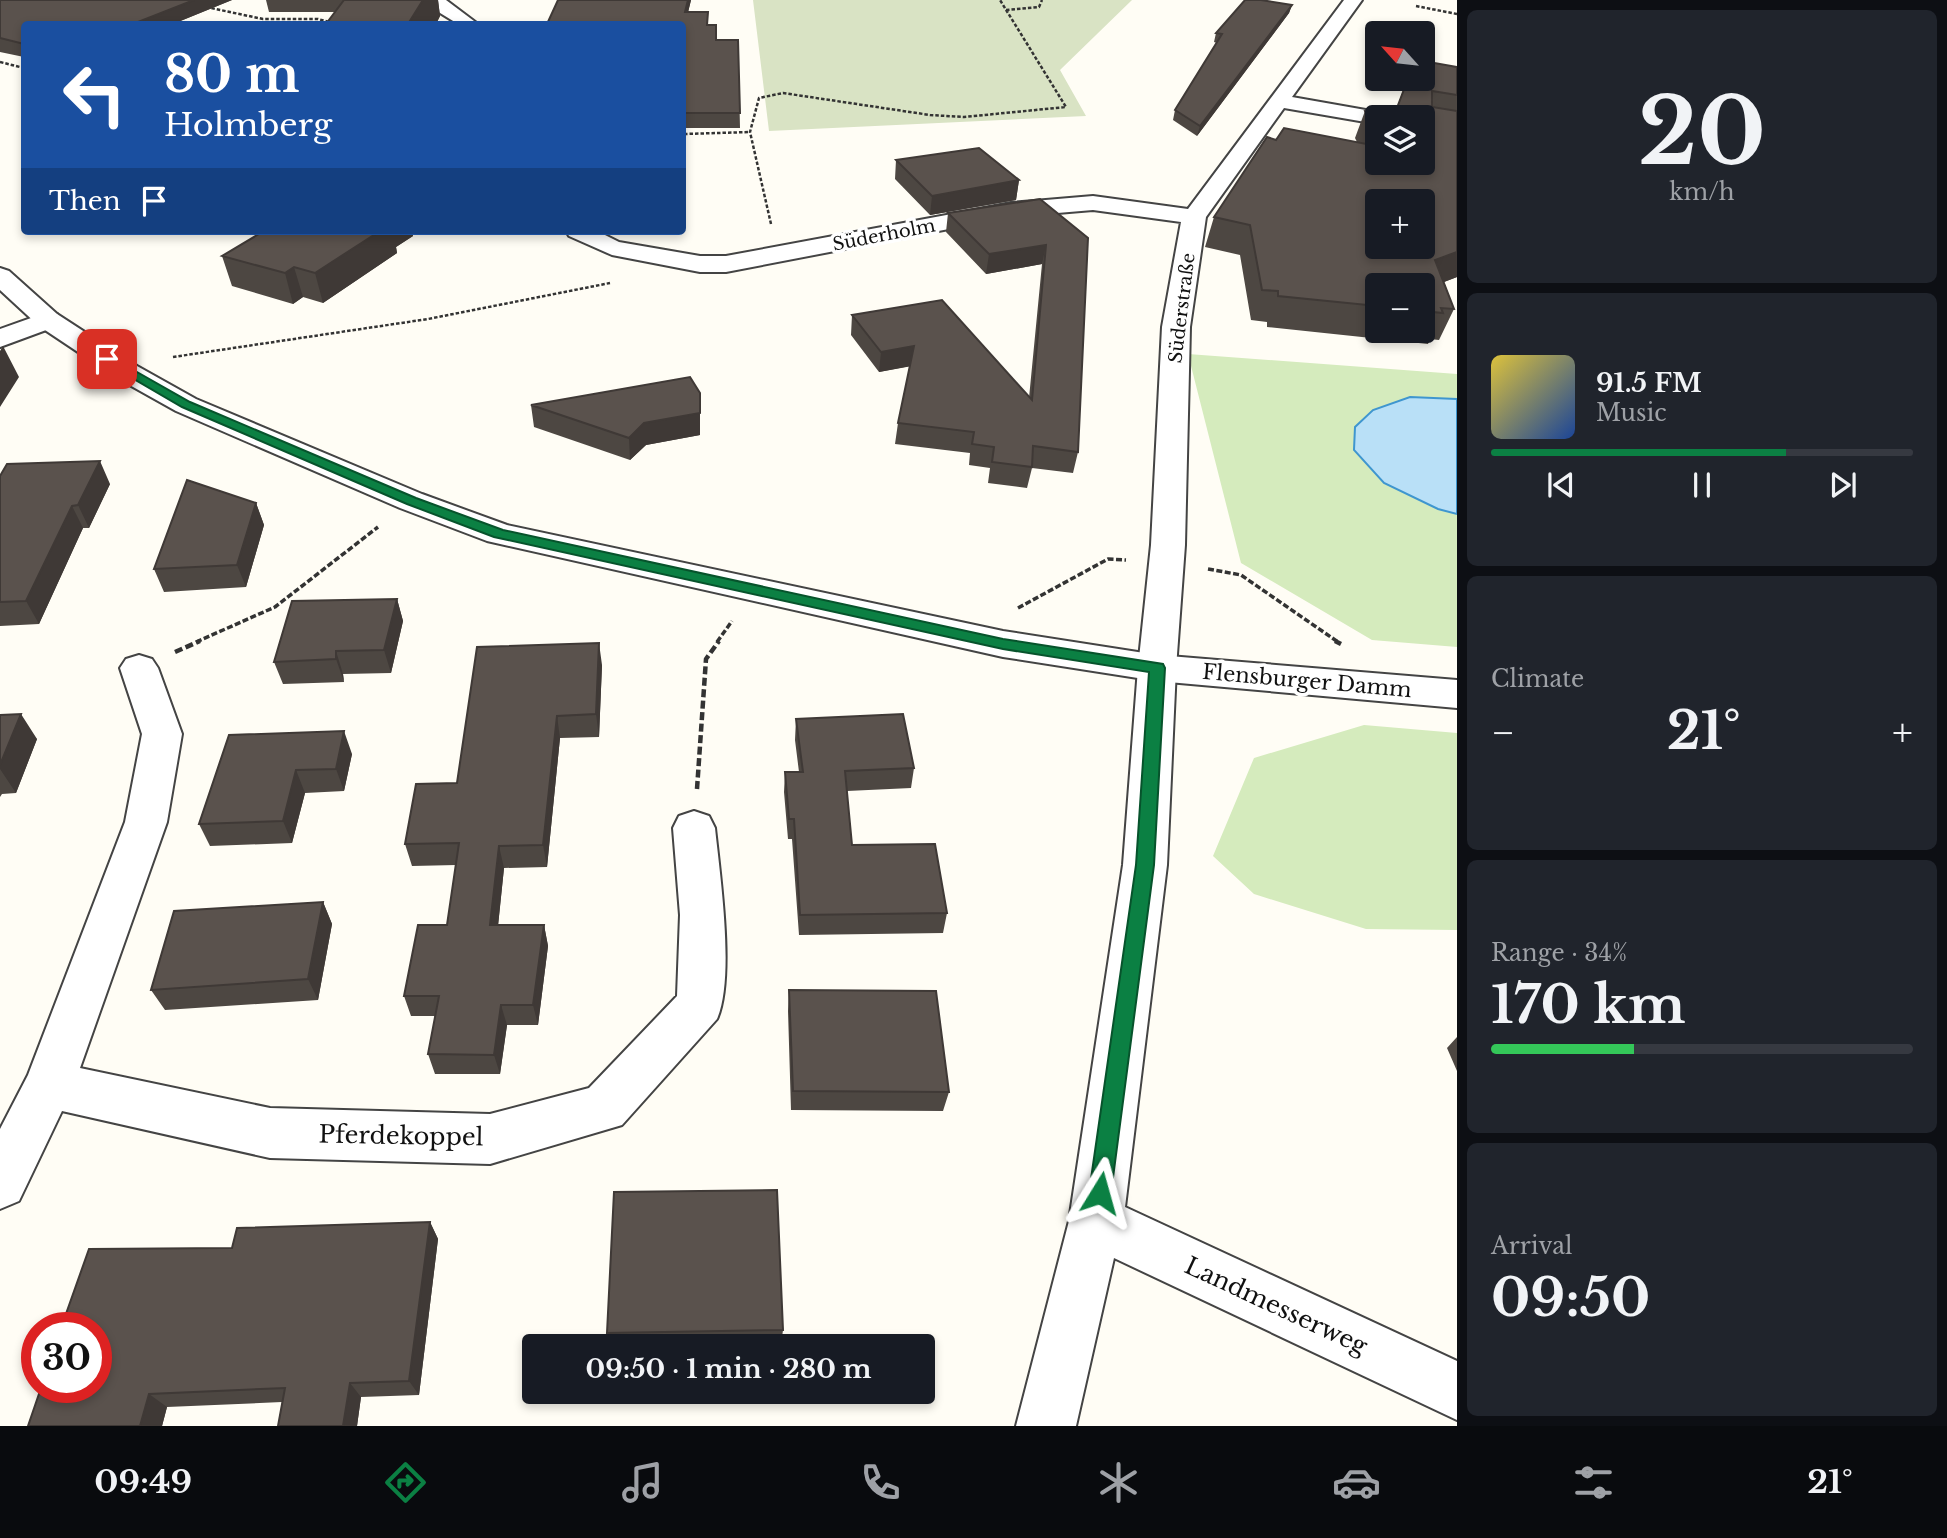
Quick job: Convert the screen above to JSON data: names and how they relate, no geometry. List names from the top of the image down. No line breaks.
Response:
{"streets":{"street":["Süderholm","Süderstraße","Flensburger Damm","Pferdekoppel","Landmesserweg"]},"crossings":[["Süderholm","Süderstraße"],["Süderstraße","Flensburger Damm"],["Süderstraße","Landmesserweg"]],"north":"top left","page":{"tile":[["20","km/h"],"Climate",["Range · 34%","170 km"],["Arrival","09:50"]],"map_buttons":["+","−"],"turn":["80 m","Holmberg"],"then":"Then","song":["91.5 FM","Music"],"heat":["−","21°","+"],"limit":"30","trip":"09:50 · 1 min · 280 m","tabs":["09:49","21°"]}}
